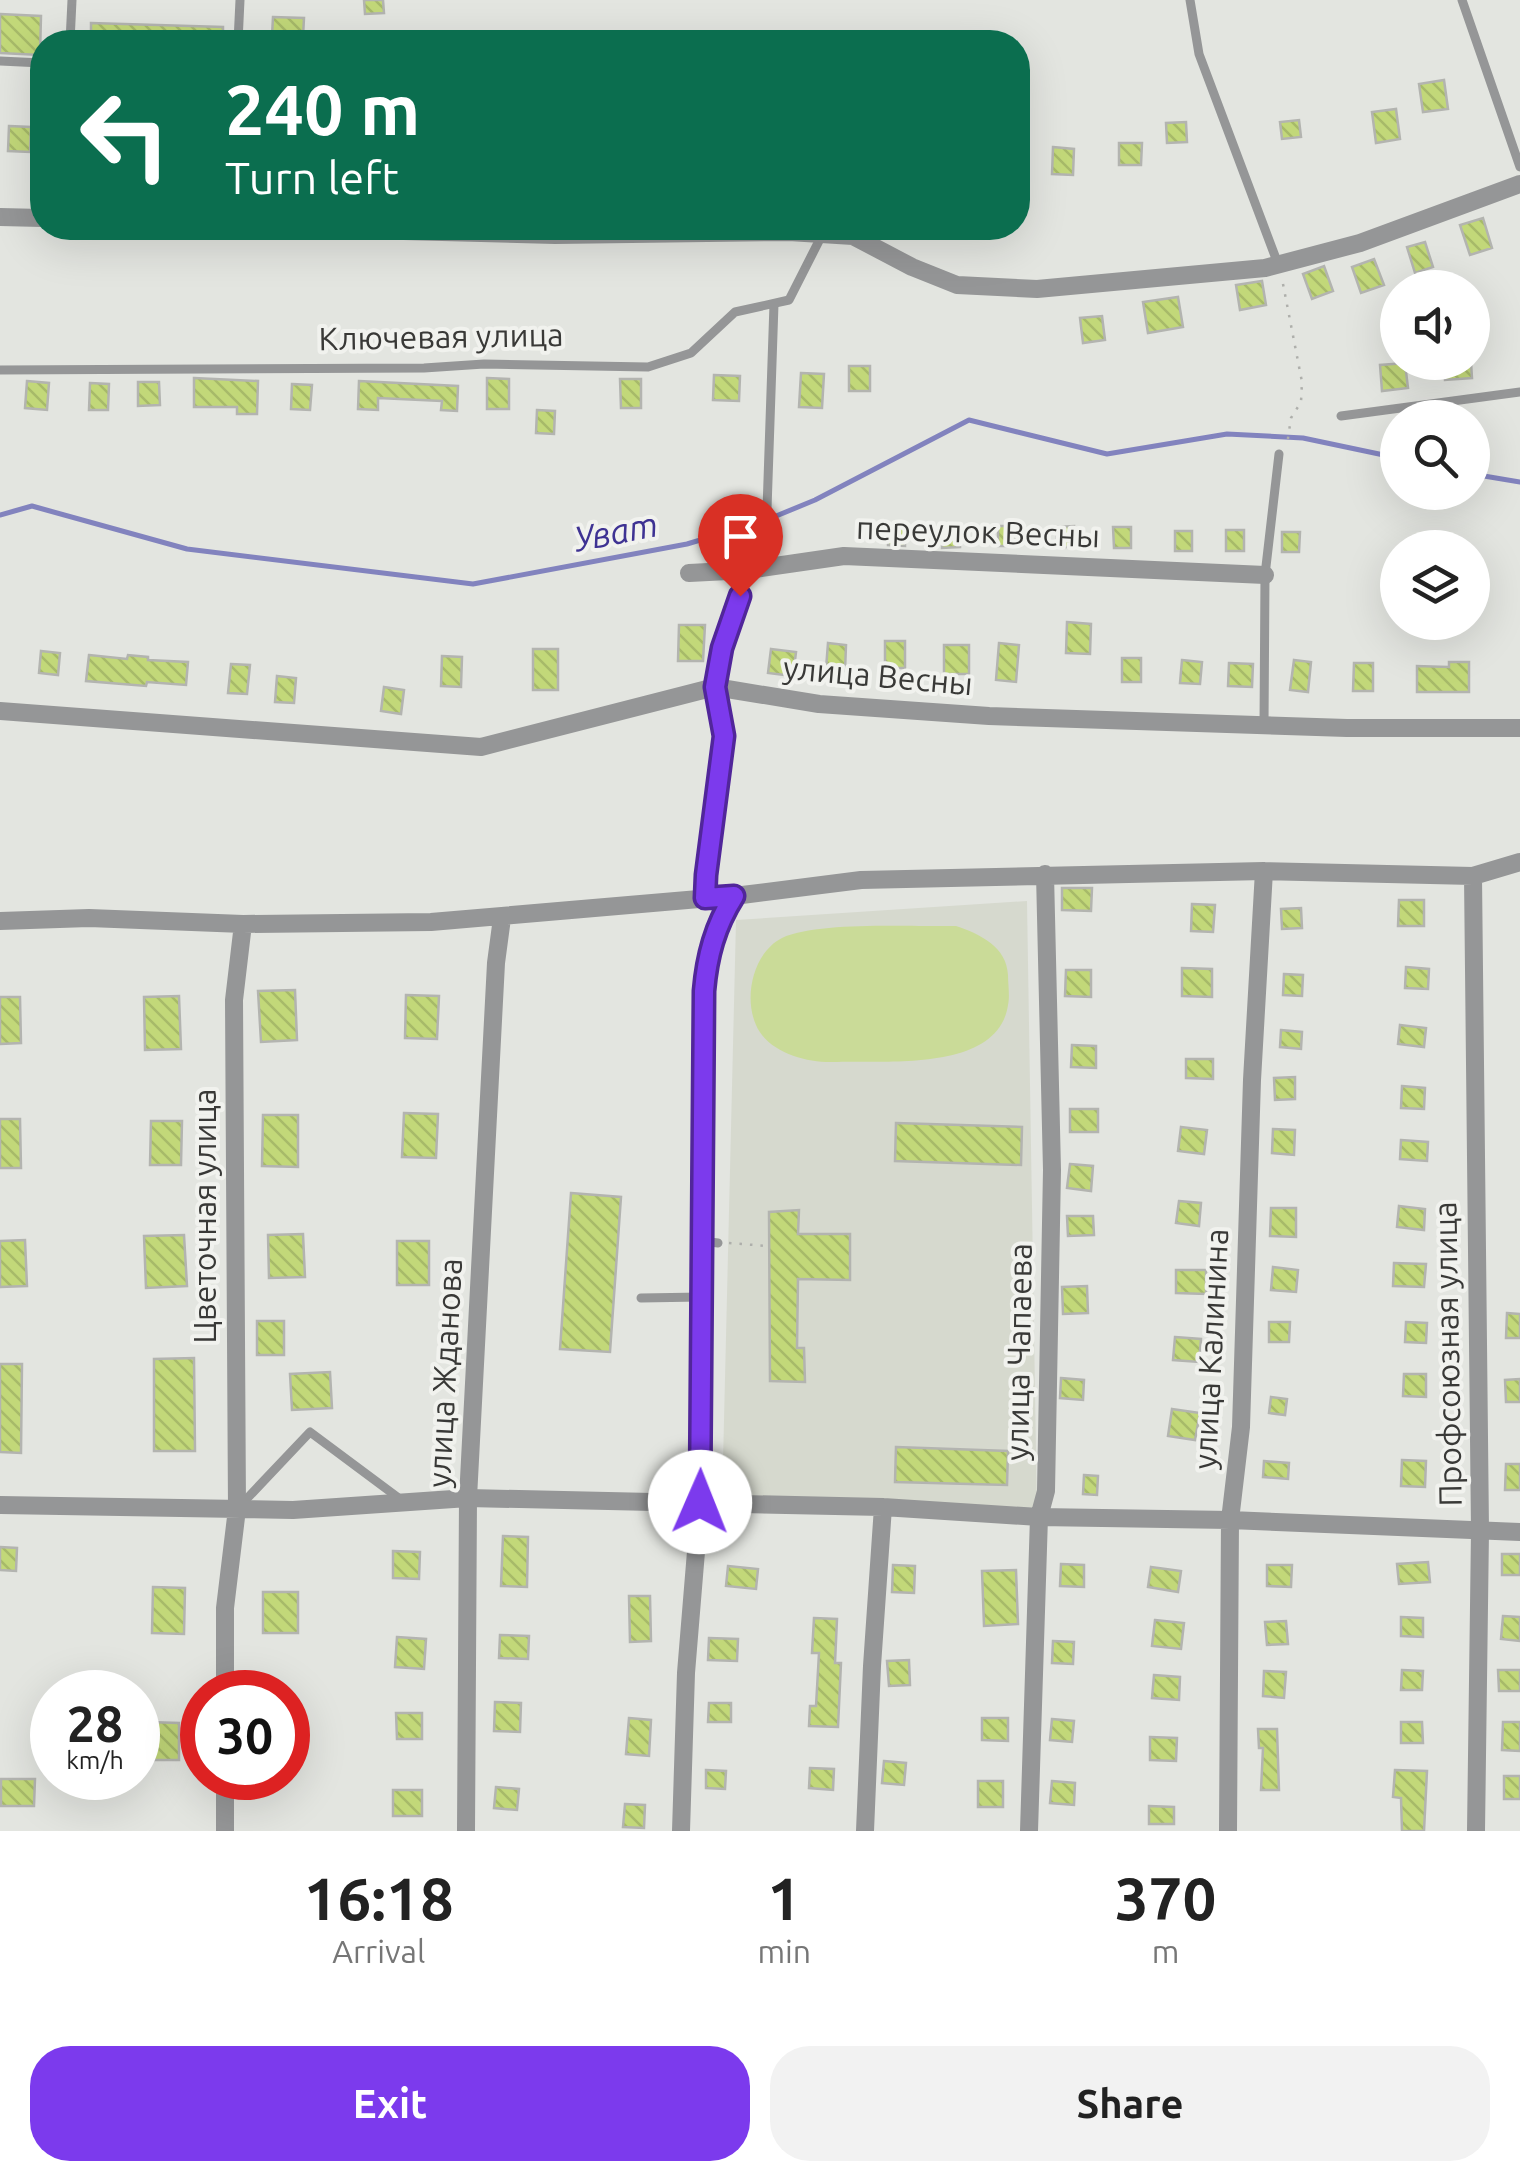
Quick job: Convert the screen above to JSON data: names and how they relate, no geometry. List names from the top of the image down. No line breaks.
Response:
{"streets":{"street":["переулок Весны","улица Весны","Цветочная улица","улица Калинина","улица Чапаева","Профсоюзная улица","улица Жданова"],"lane":["Ключевая улица"]},"water":["Уват"],"page":{"turn":["240 m","Turn left"],"speed":"28 km/h","limit":"30","eta":["16:18","Arrival","1","min","370","m"],"buttons":["Exit","Share"]}}
